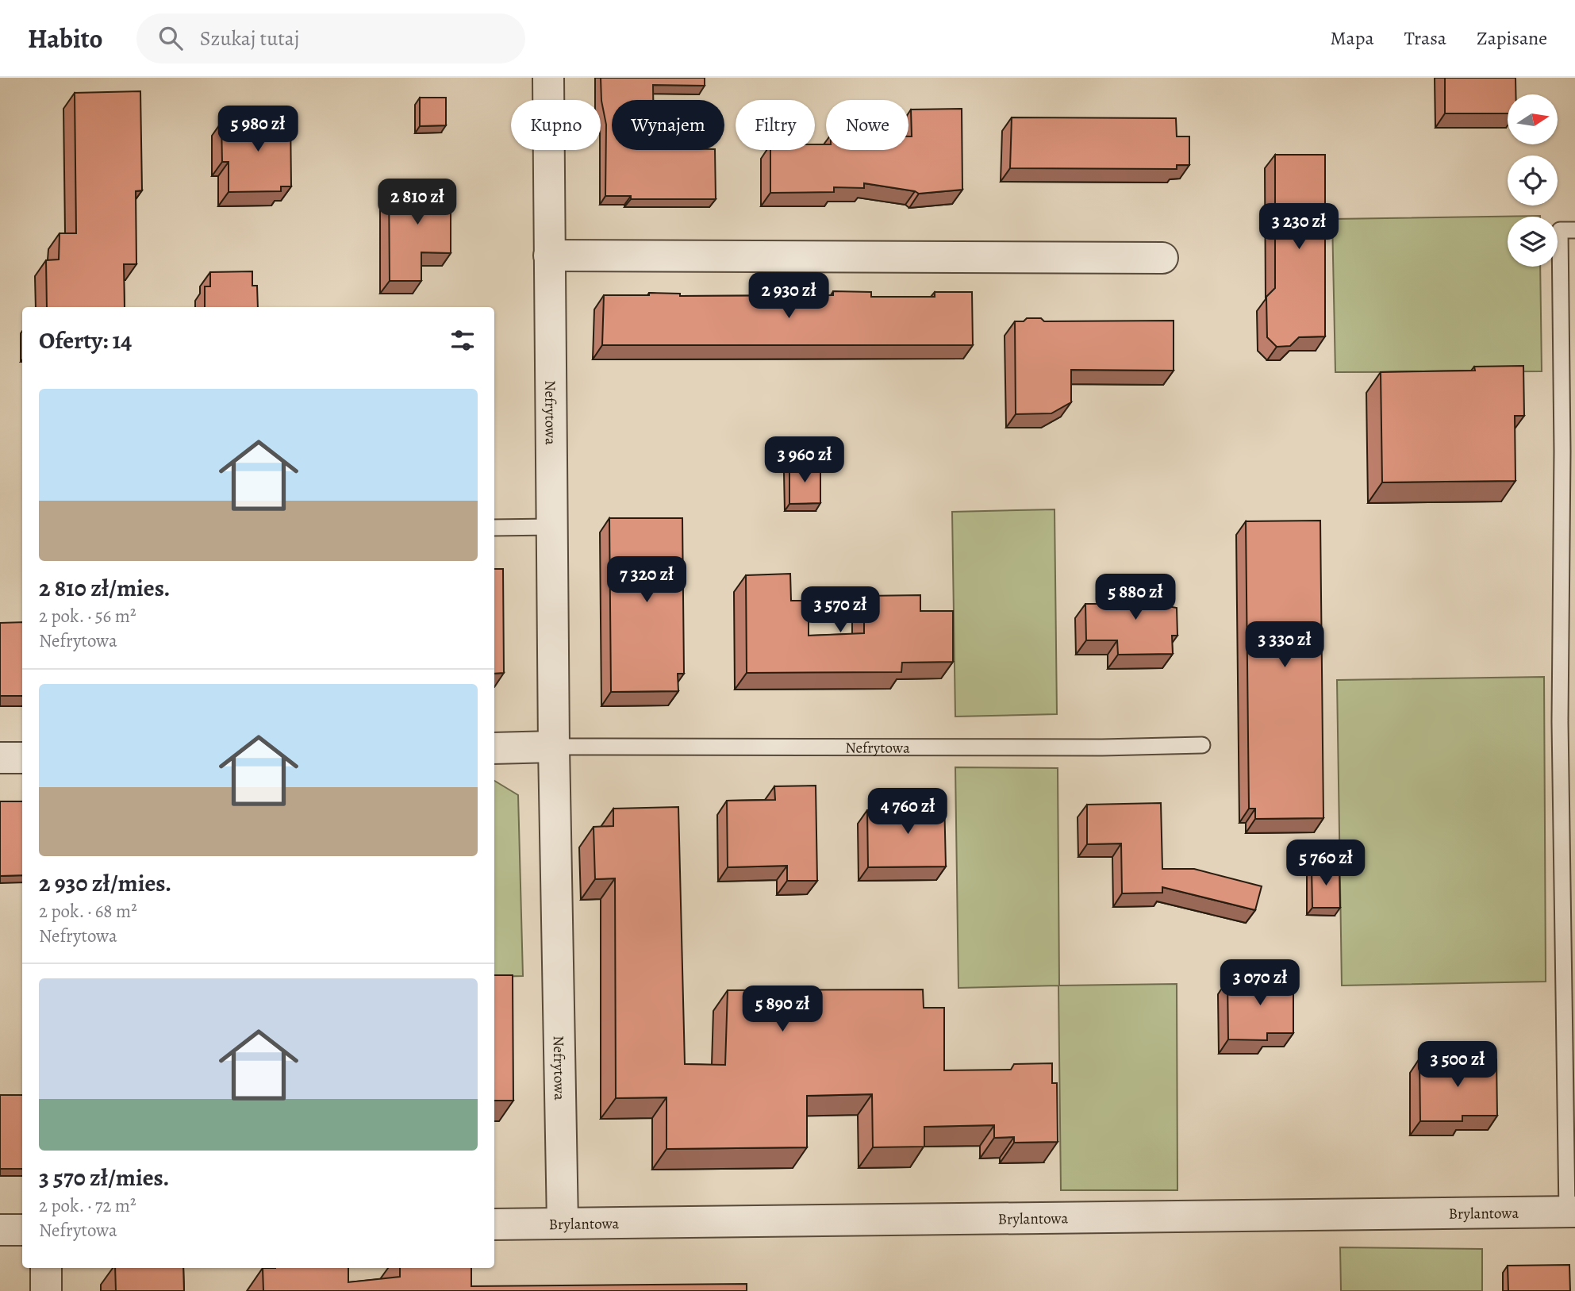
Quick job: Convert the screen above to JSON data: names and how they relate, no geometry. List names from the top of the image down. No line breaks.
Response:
{"streets":{"street":["Nefrytowa","Brylantowa"]},"crossings":[["Nefrytowa","Brylantowa"]],"north":"right","page":{"header":"Habito","search":"Szukaj tutaj","nav":["Mapa","Trasa","Zapisane"],"chip":["Kupno","Wynajem","Filtry","Nowe"],"price":["5 980 zł","2 810 zł","3 230 zł","2 930 zł","3 960 zł","7 320 zł","5 880 zł","3 570 zł","3 330 zł","4 760 zł","5 760 zł","3 070 zł","5 890 zł","3 500 zł"],"heading":"Oferty: 14","list":[{"name":"2 810 zł/mies.","note":"2 pok. · 56 m² · Nefrytowa"},{"name":"2 930 zł/mies.","note":"2 pok. · 68 m² · Nefrytowa"},{"name":"3 570 zł/mies.","note":"2 pok. · 72 m² · Nefrytowa"}]}}
